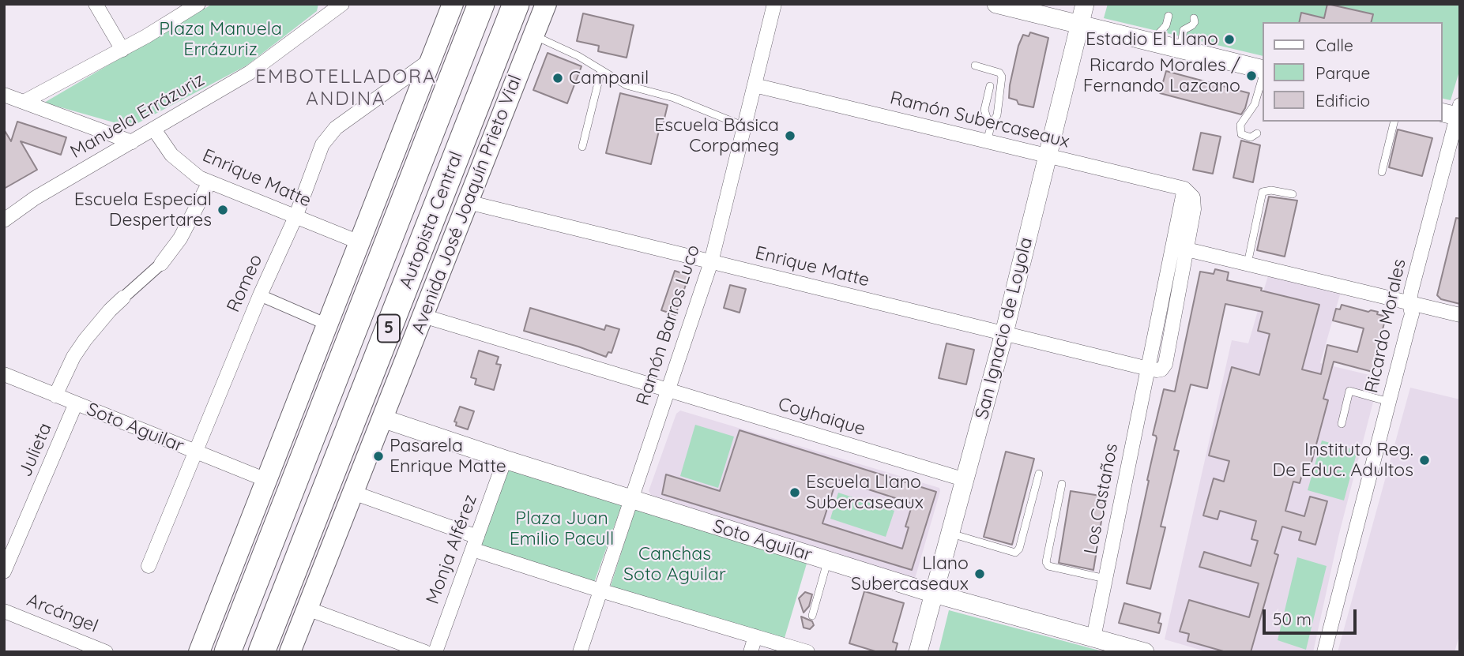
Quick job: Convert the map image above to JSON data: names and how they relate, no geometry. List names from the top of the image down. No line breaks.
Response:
{"streets":{"highway":["Autopista Central","5"],"main road":["Avenida José Joaquín Prieto Vial"],"street":["Manuela Errázuriz","Ramón Subercaseaux","Enrique Matte","Romeo","Ramón Barros Luco","Ricardo Morales","San Ignacio de Loyola","Coyhaique","Soto Aguilar","Julieta","Los Castaños","Monja Alférez","Arcángel"]},"crossings":[["Manuela Errázuriz","Enrique Matte"],["Ramón Subercaseaux","Ramón Barros Luco"],["Ramón Subercaseaux","San Ignacio de Loyola"],["Ramón Subercaseaux","Los Castaños"],["Enrique Matte","Avenida José Joaquín Prieto Vial"],["Enrique Matte","Romeo"],["Enrique Matte","Ramón Barros Luco"],["Enrique Matte","San Ignacio de Loyola"],["Enrique Matte","Los Castaños"],["Avenida José Joaquín Prieto Vial","Coyhaique"],["Avenida José Joaquín Prieto Vial","Soto Aguilar"],["Romeo","Soto Aguilar"],["Ramón Barros Luco","Coyhaique"],["Ramón Barros Luco","Soto Aguilar"],["San Ignacio de Loyola","Coyhaique"],["San Ignacio de Loyola","Soto Aguilar"],["Soto Aguilar","Julieta"],["Soto Aguilar","Los Castaños"],["Soto Aguilar","Monja Alférez"]],"districts":["EMBOTELLADORA ANDINA"],"parks":["Plaza Manuela Errázuriz","Plaza Juan Emilio Pacull","Canchas Soto Aguilar"],"places":["Estadio El Llano","Ricardo Morales / Fernando Lazcano","Campanil","Escuela Básica Corpameg","Escuela Especial Despertares","Pasarela Enrique Matte","Instituto Reg. De Educ. Adultos","Escuela Llano Subercaseaux","Llano Subercaseaux"],"legend":["Calle","Parque","Edificio"],"scale_bar":"50 m"}
